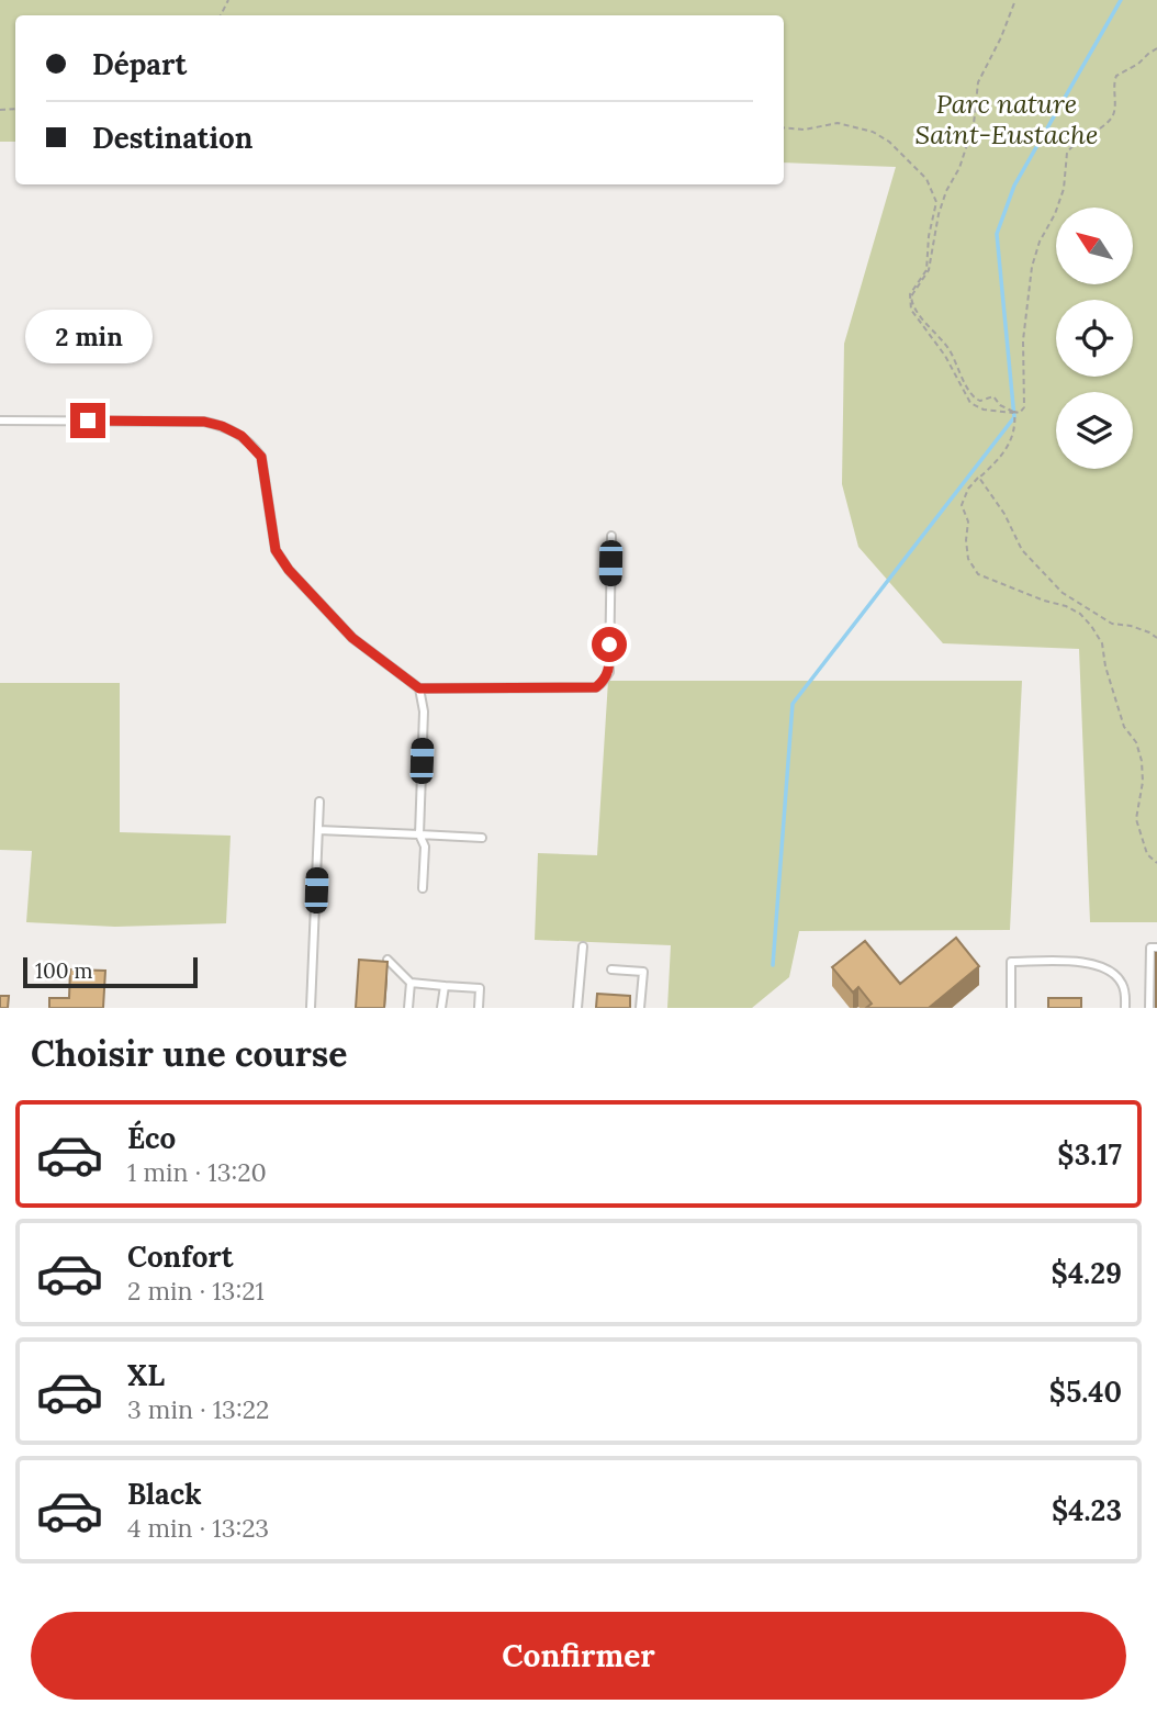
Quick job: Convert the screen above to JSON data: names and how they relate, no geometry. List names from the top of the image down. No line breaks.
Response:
{"parks":["Parc nature Saint-Eustache"],"scale_bar":"100 m","north":"top left","page":{"banner":["Départ","Destination"],"bubble":"2 min","scale":"100 m","heading":"Choisir une course","list":[{"name":"Éco","note":"1 min · 13:20","value":"$3.17"},{"name":"Confort","note":"2 min · 13:21","value":"$4.29"},{"name":"XL","note":"3 min · 13:22","value":"$5.40"},{"name":"Black","note":"4 min · 13:23","value":"$4.23"}],"buttons":"Confirmer"}}
